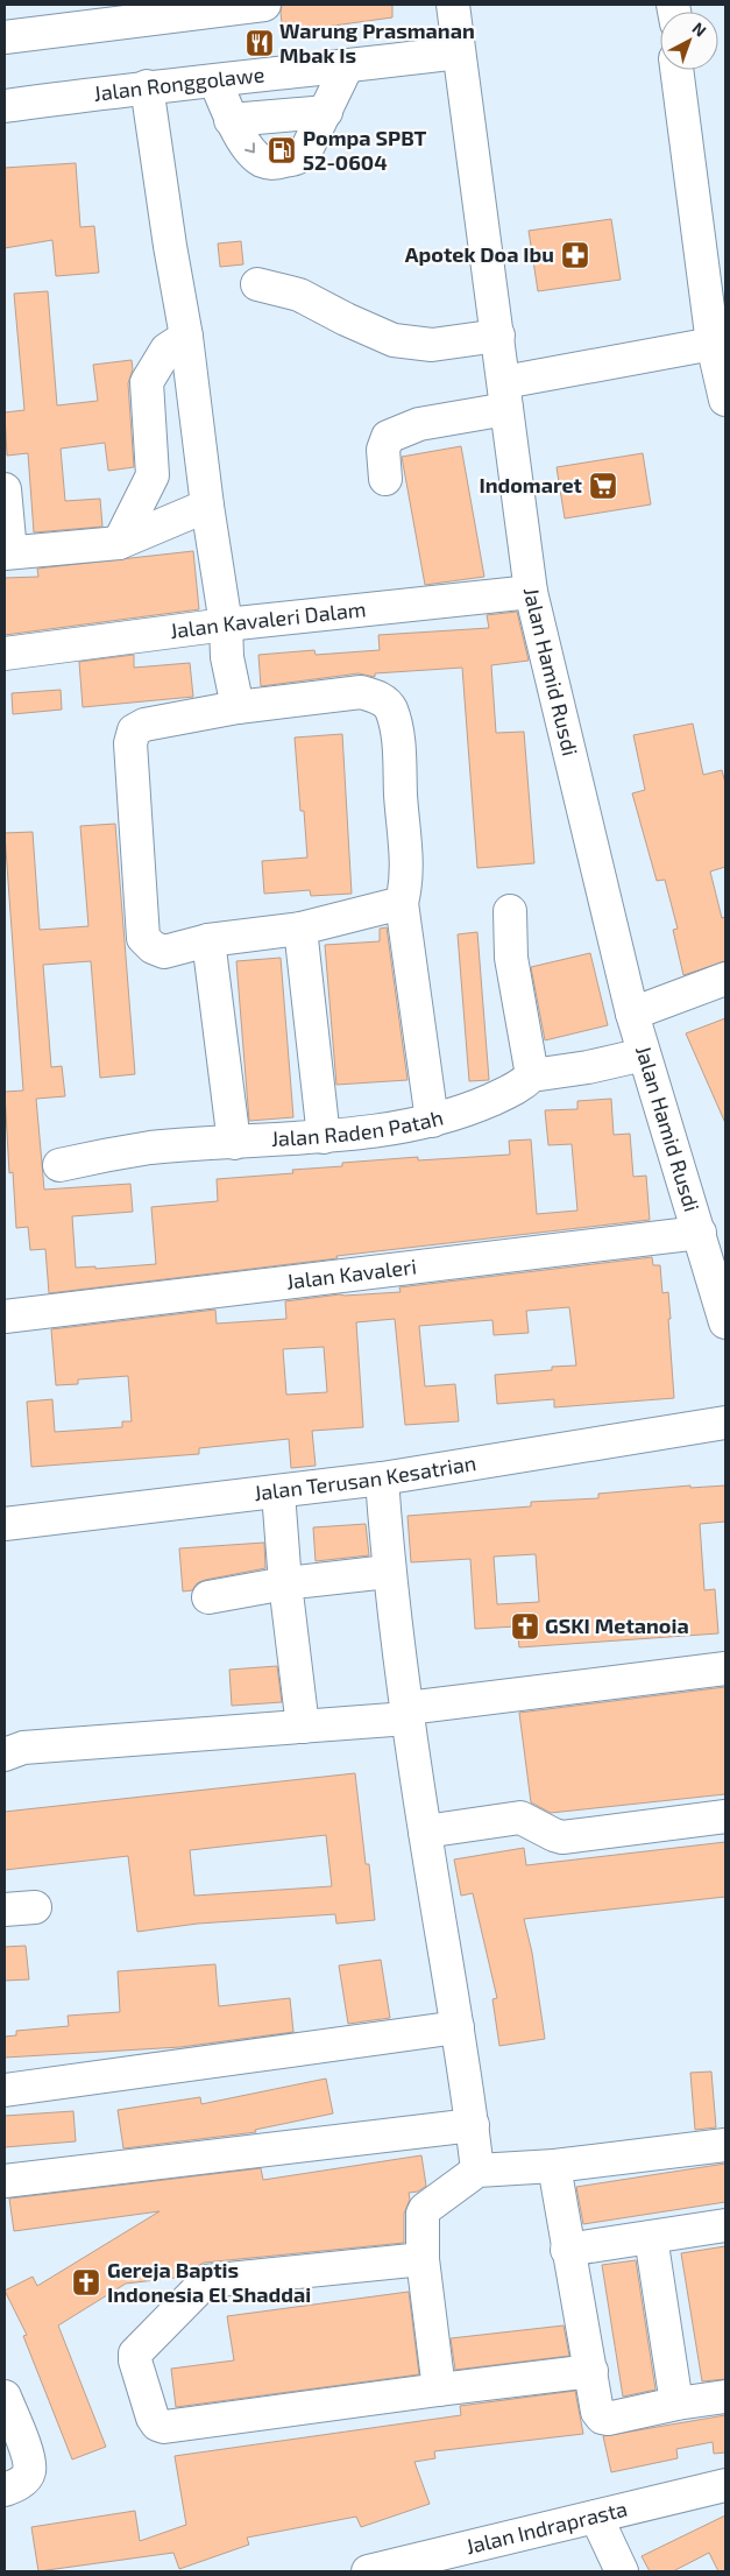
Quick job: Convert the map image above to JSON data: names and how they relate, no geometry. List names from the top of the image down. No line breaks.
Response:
{"streets":{"street":["Jalan Ronggolawe","Jalan Kavaleri Dalam","Jalan Hamid Rusdi","Jalan Raden Patah","Jalan Kavaleri","Jalan Terusan Kesatrian","Jalan Indraprasta"]},"crossings":[["Jalan Ronggolawe","Jalan Hamid Rusdi"],["Jalan Kavaleri Dalam","Jalan Hamid Rusdi"],["Jalan Hamid Rusdi","Jalan Raden Patah"],["Jalan Hamid Rusdi","Jalan Kavaleri"]],"places":{"restaurant":["Warung Prasmanan Mbak Is"],"fuel station":["Pompa SPBT 52-0604"],"pharmacy":["Apotek Doa Ibu"],"supermarket":["Indomaret"],"church":["GSKI Metanoia","Gereja Baptis Indonesia El Shaddai"]},"north":"top right"}
